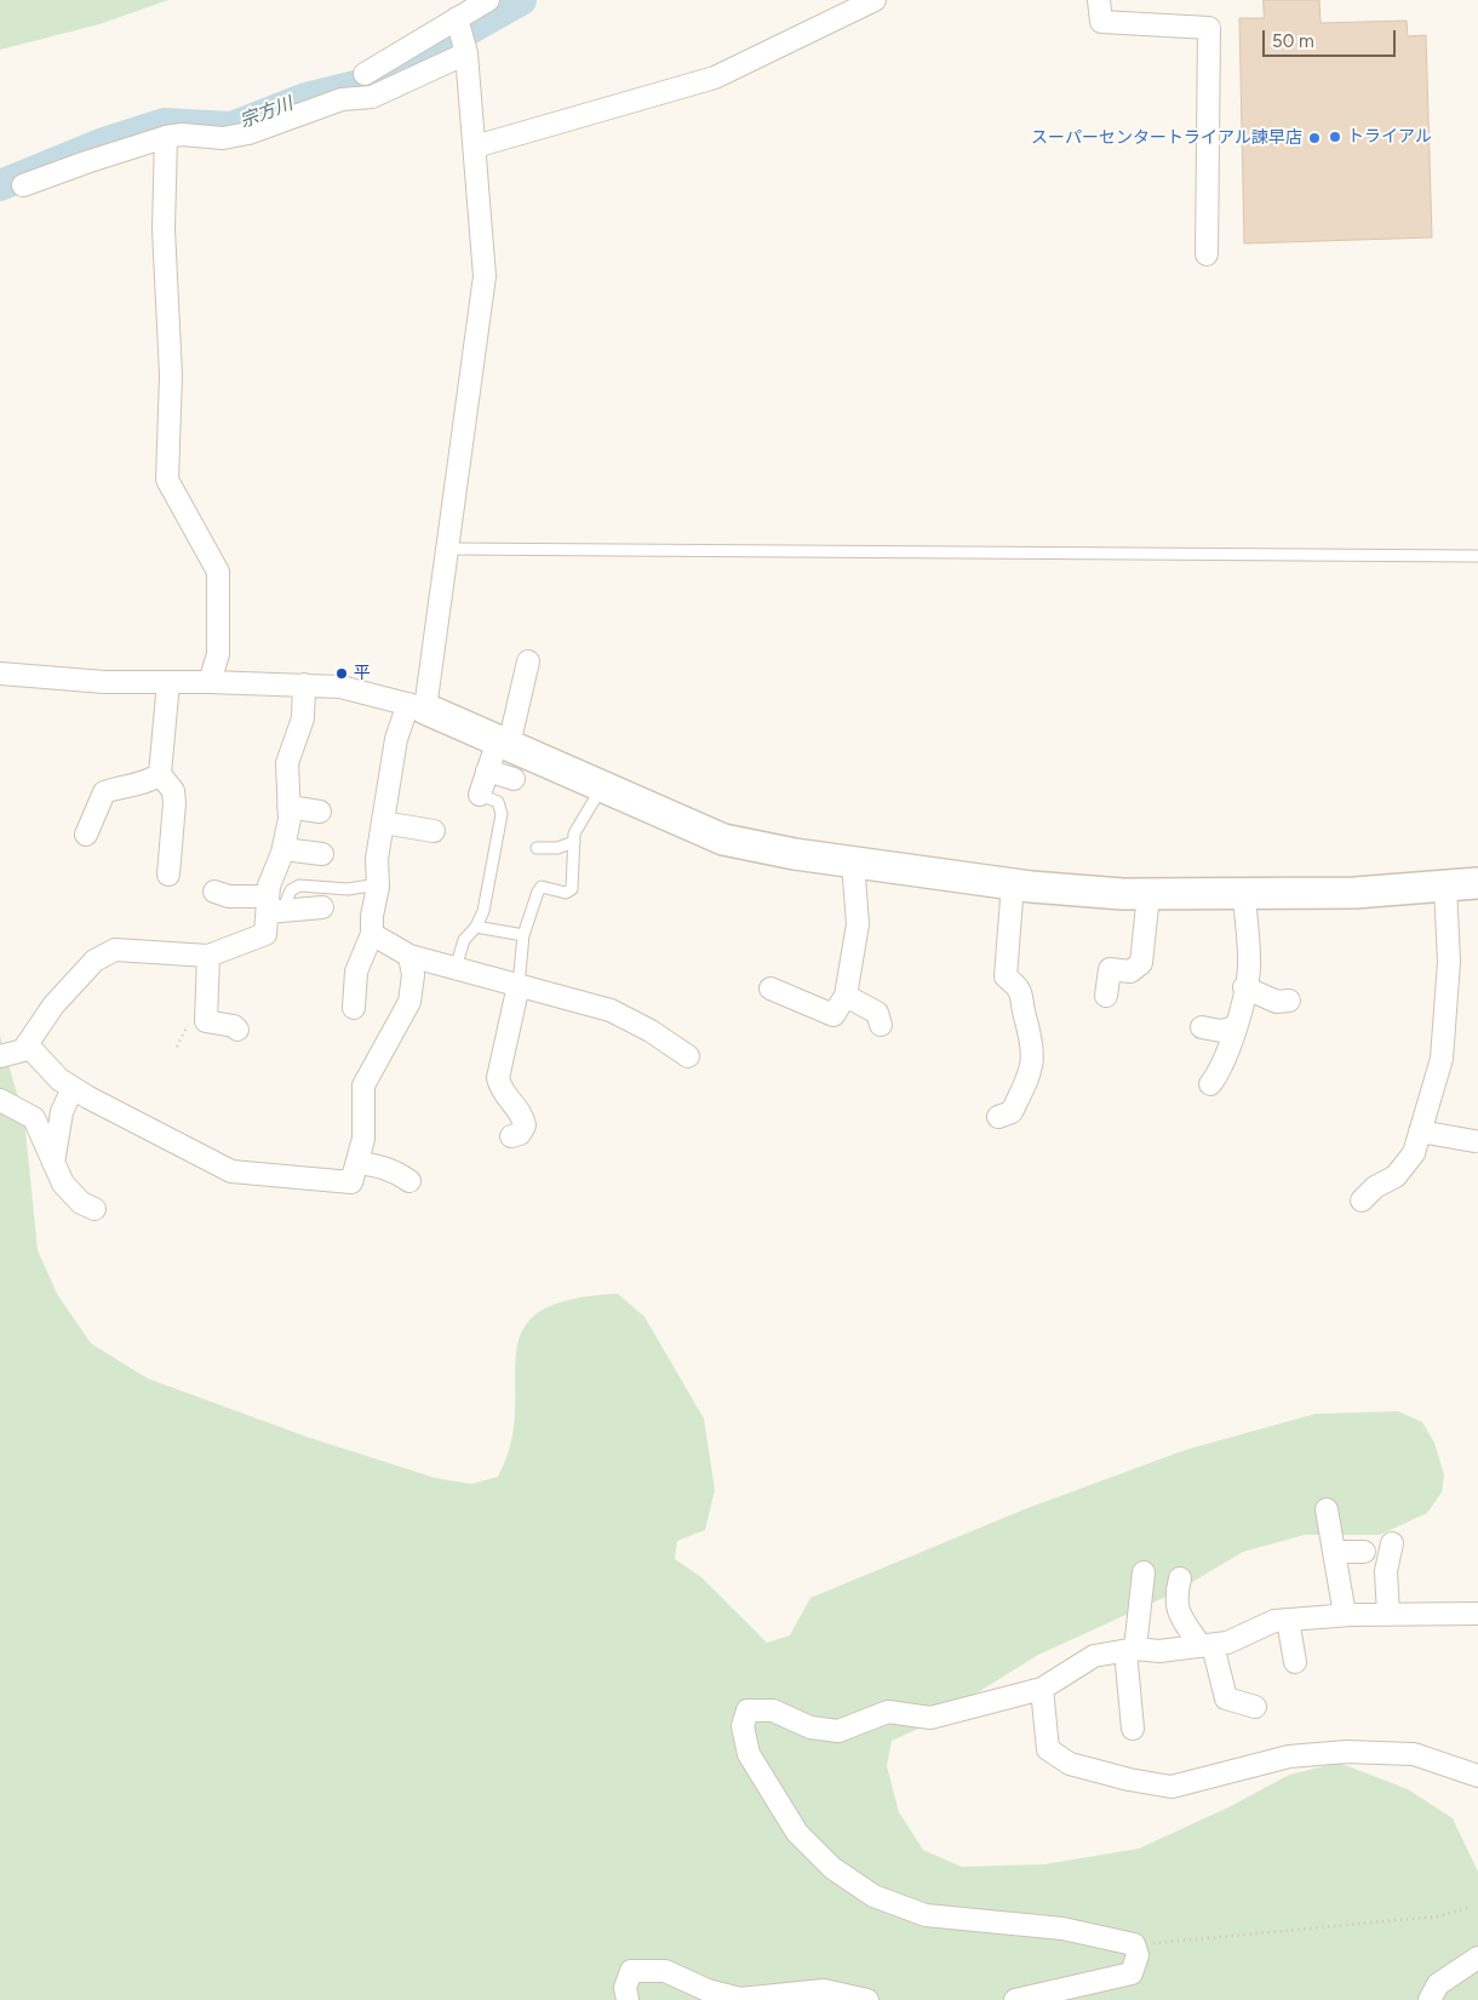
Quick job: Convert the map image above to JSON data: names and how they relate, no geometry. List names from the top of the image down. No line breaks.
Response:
{"water":["宗方川"],"places":["トライアル","スーパーセンタートライアル諫早店","平"],"scale_bar":"50 m"}
